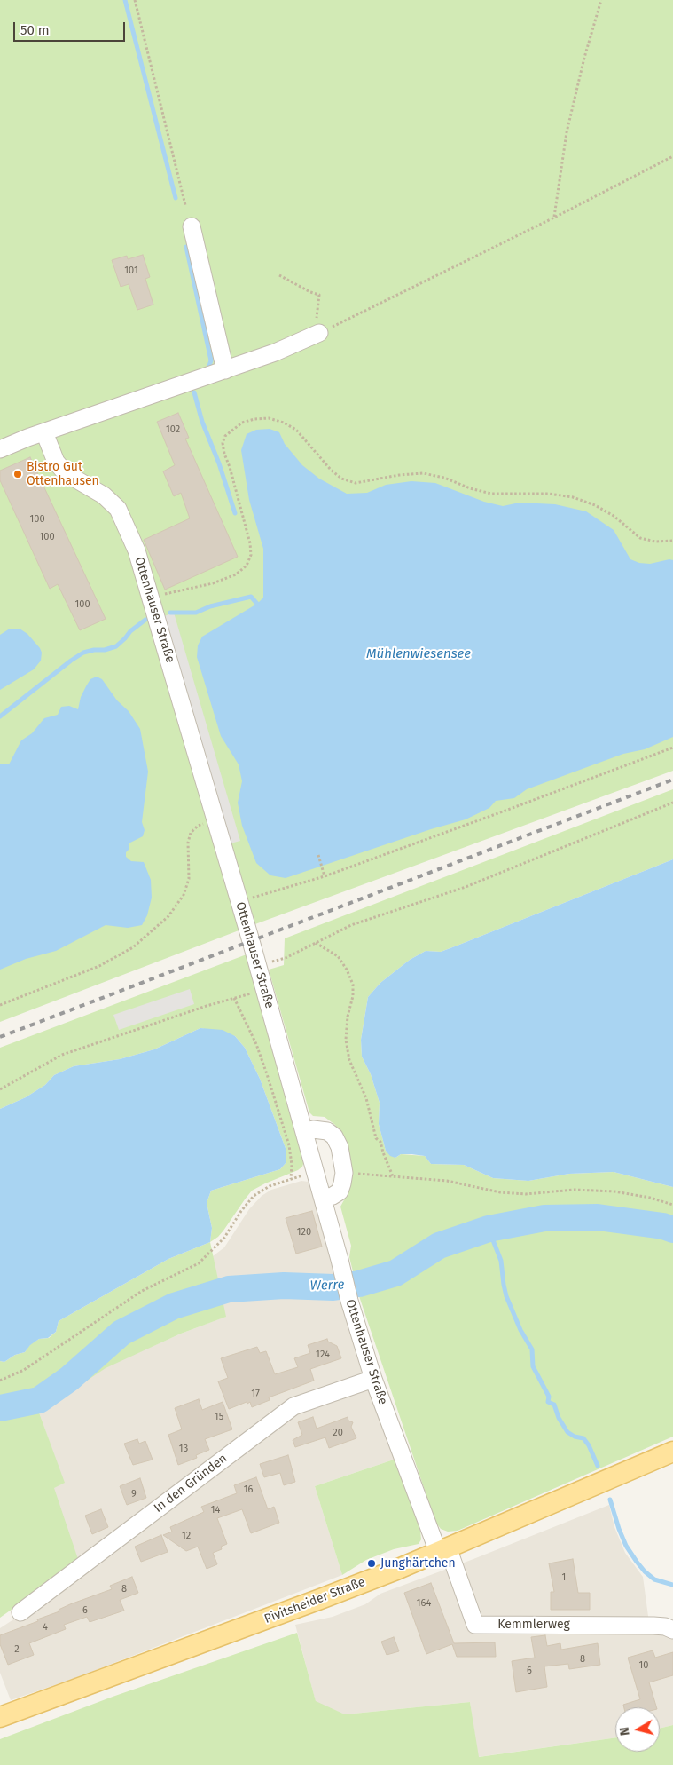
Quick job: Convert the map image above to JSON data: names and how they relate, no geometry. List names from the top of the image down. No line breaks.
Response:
{"streets":{"main road":["Pivitsheider Straße"],"street":["Ottenhauser Straße","In den Gründen","Kemmlerweg"]},"crossings":[["Ottenhauser Straße","In den Gründen"],["Ottenhauser Straße","Pivitsheider Straße"],["Ottenhauser Straße","Kemmlerweg"],["Pivitsheider Straße","Kemmlerweg"]],"water":["Mühlenwiesensee","Werre"],"places":["Bistro Gut Ottenhausen","Junghärtchen"],"house_numbers":["101","102","100","100","100","120","124","17","15","20","13","16","9","14","12","1","8","164","6","4","2","8","10","6"],"scale_bar":"50 m","north":"left"}
